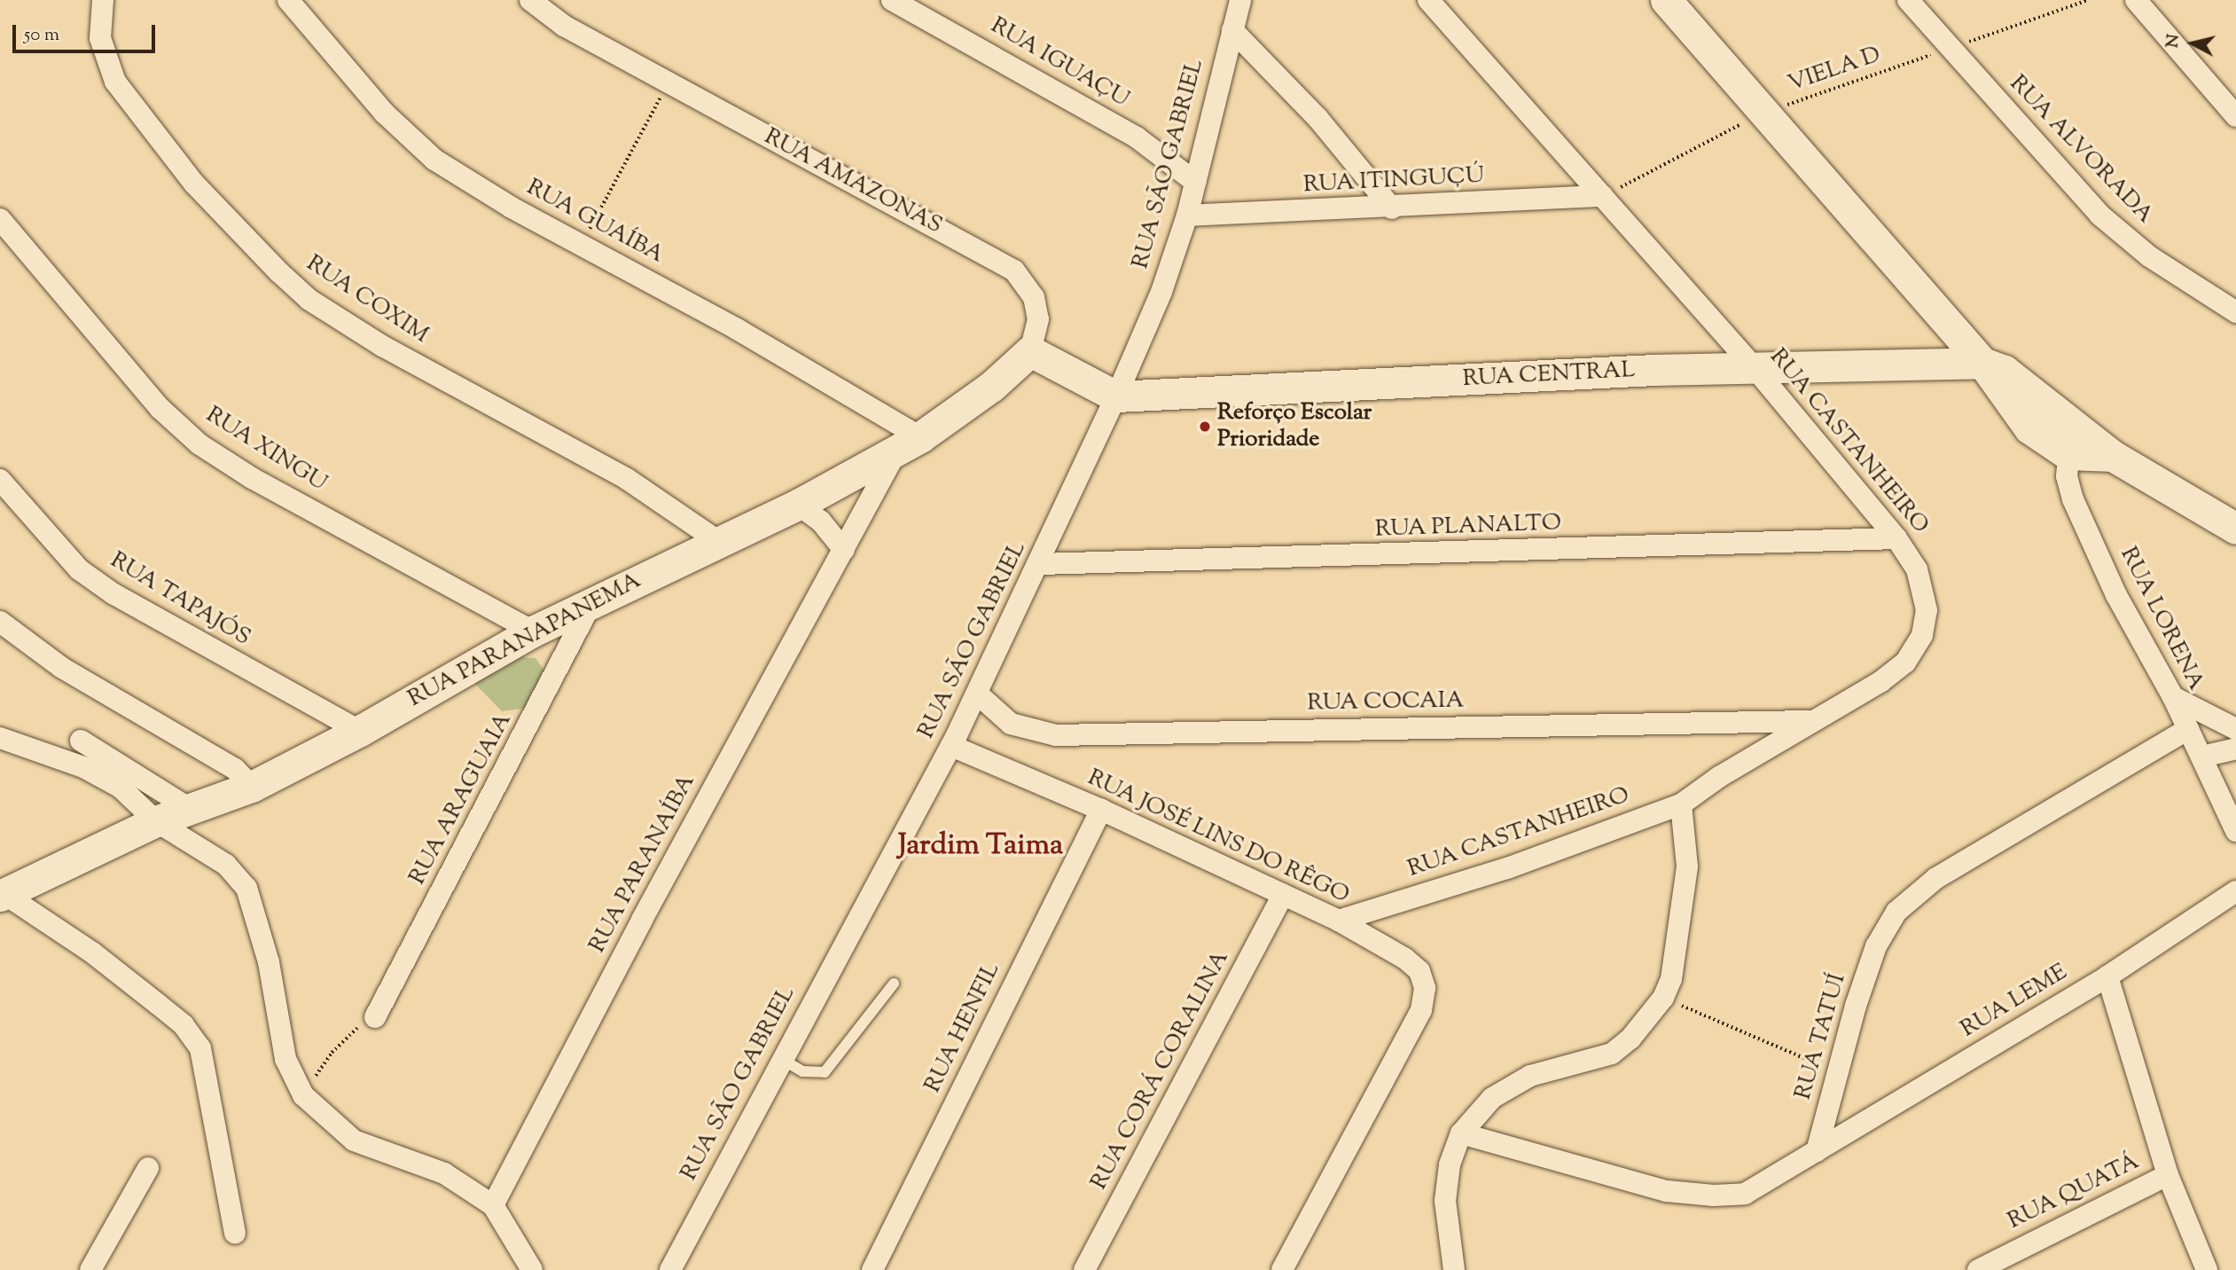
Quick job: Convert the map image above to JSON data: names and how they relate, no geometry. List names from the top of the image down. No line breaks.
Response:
{"streets":{"street":["RUA IGUAÇU","RUA ALVORADA","RUA SÃO GABRIEL","RUA ITINGUÇÚ","RUA AMAZONAS","RUA GUAÍBA","RUA COXIM","RUA CENTRAL","RUA CASTANHEIRO","RUA XINGU","RUA PLANALTO","RUA TAPAJÓS","RUA LORENA","RUA PARANAPANEMA","RUA COCAIA","RUA ARAGUAIA","RUA JOSÉ LINS DO RÊGO","RUA PARANAÍBA","RUA LEME","RUA HENFIL","RUA TATUÍ","RUA CORÁ CORALINA","RUA QUATÁ"],"path":["VIELA D"]},"crossings":[["RUA IGUAÇU","RUA SÃO GABRIEL"],["VIELA D","RUA ALVORADA"],["VIELA D","RUA ITINGUÇÚ"],["VIELA D","RUA CASTANHEIRO"],["RUA SÃO GABRIEL","RUA ITINGUÇÚ"],["RUA SÃO GABRIEL","RUA CENTRAL"],["RUA SÃO GABRIEL","RUA PLANALTO"],["RUA SÃO GABRIEL","RUA COCAIA"],["RUA SÃO GABRIEL","RUA JOSÉ LINS DO RÊGO"],["RUA ITINGUÇÚ","RUA CASTANHEIRO"],["RUA AMAZONAS","RUA PARANAPANEMA"],["RUA GUAÍBA","RUA PARANAPANEMA"],["RUA GUAÍBA","RUA PARANAÍBA"],["RUA COXIM","RUA PARANAPANEMA"],["RUA CENTRAL","RUA CASTANHEIRO"],["RUA CASTANHEIRO","RUA PLANALTO"],["RUA CASTANHEIRO","RUA COCAIA"],["RUA CASTANHEIRO","RUA JOSÉ LINS DO RÊGO"],["RUA XINGU","RUA PARANAPANEMA"],["RUA TAPAJÓS","RUA PARANAPANEMA"],["RUA LORENA","RUA TATUÍ"],["RUA PARANAPANEMA","RUA ARAGUAIA"],["RUA PARANAPANEMA","RUA PARANAÍBA"],["RUA JOSÉ LINS DO RÊGO","RUA HENFIL"],["RUA JOSÉ LINS DO RÊGO","RUA CORÁ CORALINA"],["RUA LEME","RUA TATUÍ"]],"districts":["Jardim Taima"],"places":["Reforço Escolar Prioridade"],"scale_bar":"50 m","north":"left"}
